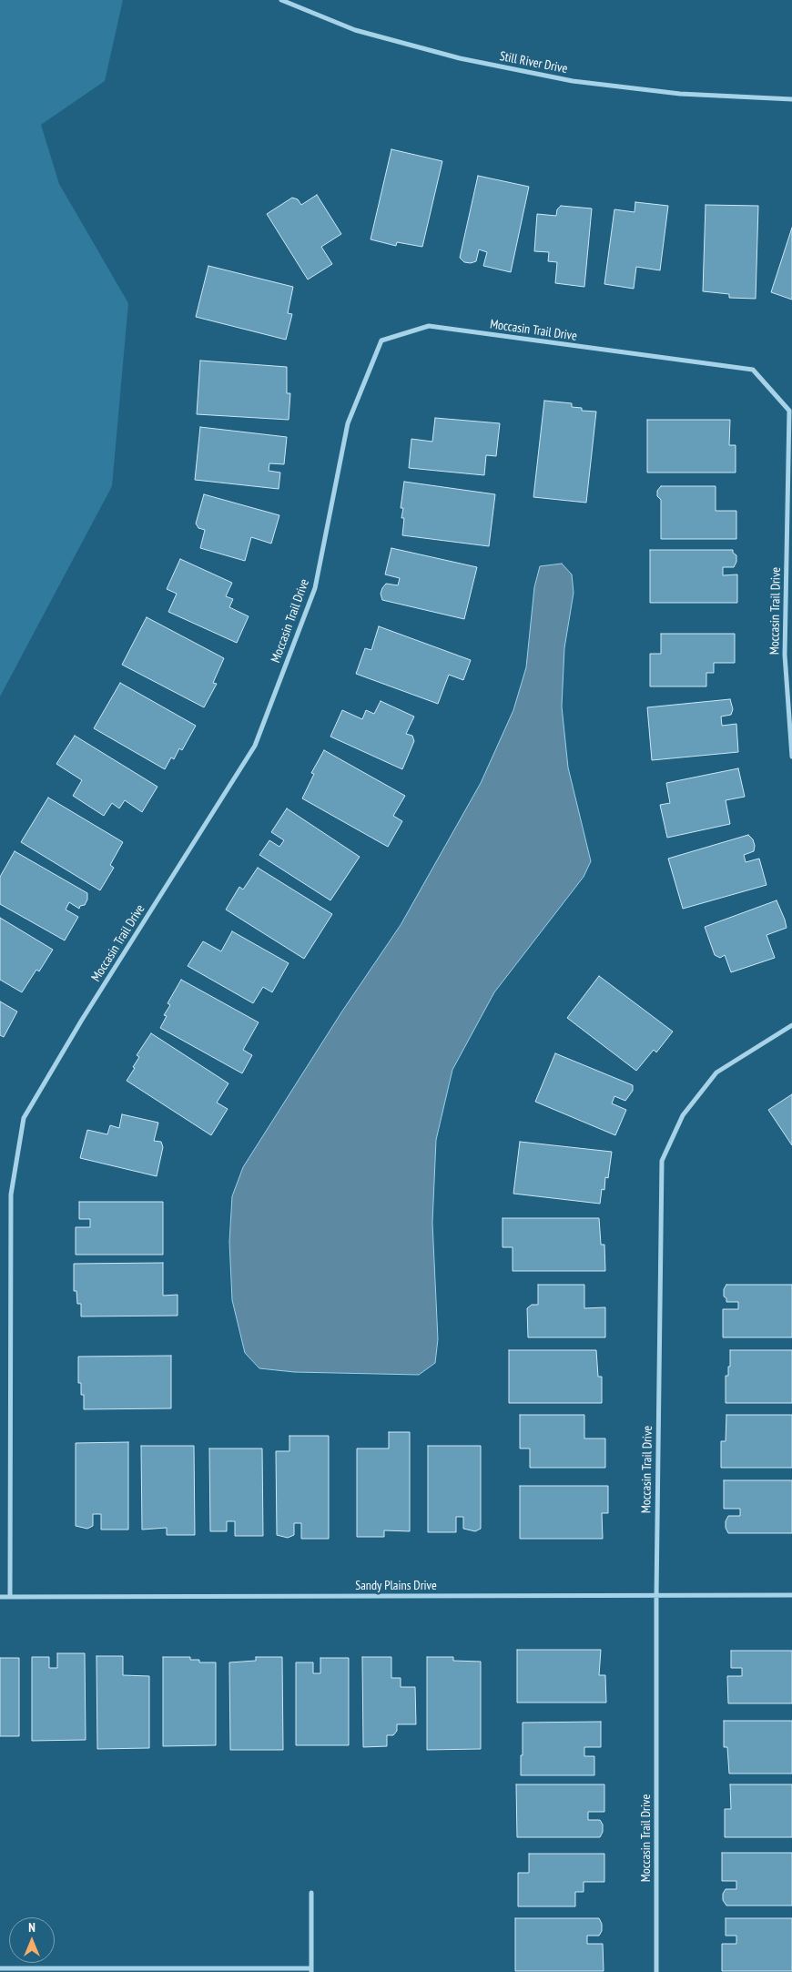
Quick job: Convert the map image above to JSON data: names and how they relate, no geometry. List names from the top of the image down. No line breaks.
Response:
{"streets":{"street":["Still River Drive","Moccasin Trail Drive","Sandy Plains Drive"]},"crossings":[["Moccasin Trail Drive","Sandy Plains Drive"]],"north":"top"}
